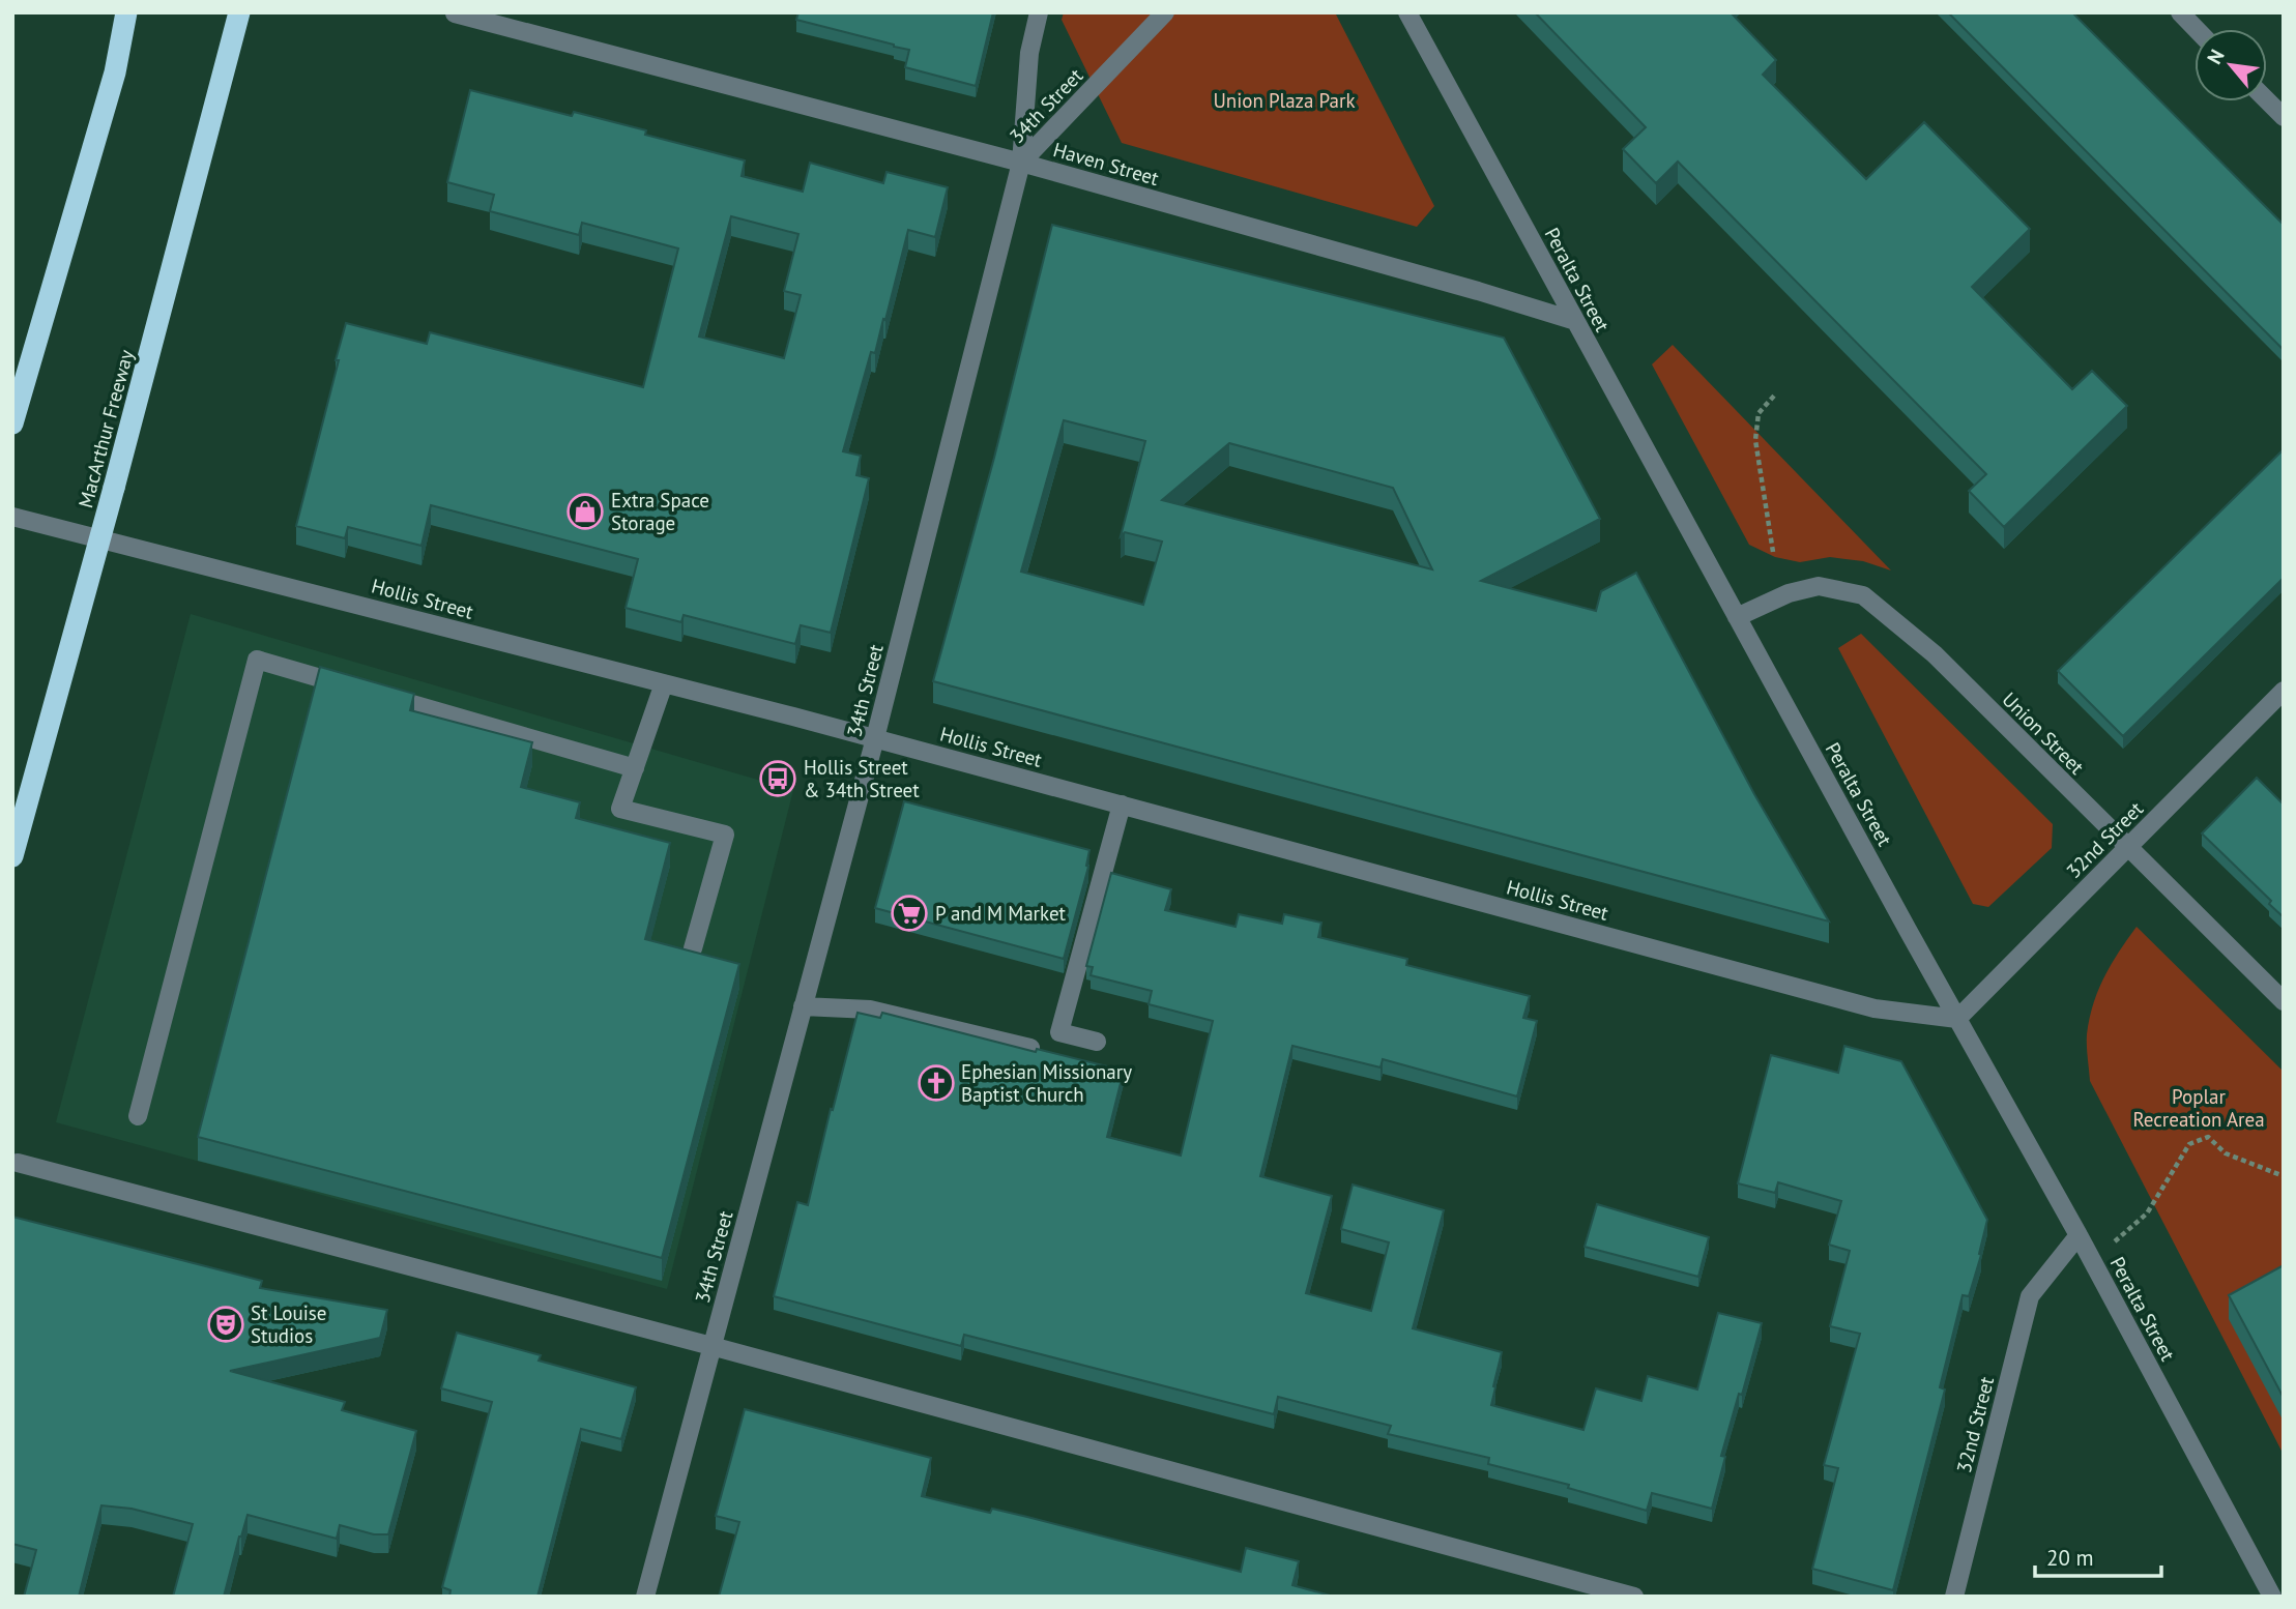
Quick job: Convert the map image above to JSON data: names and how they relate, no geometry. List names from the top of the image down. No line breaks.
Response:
{"streets":{"highway":["MacArthur Freeway"],"street":["34th Street","Haven Street","Peralta Street","Hollis Street","Union Street","32nd Street"]},"crossings":[["34th Street","Haven Street"],["34th Street","Hollis Street"],["Haven Street","Peralta Street"],["Peralta Street","Hollis Street"],["Peralta Street","Union Street"],["Peralta Street","32nd Street"],["Hollis Street","32nd Street"],["Union Street","32nd Street"]],"parks":["Union Plaza Park","Poplar Recreation Area"],"places":{"shop":["Extra Space Storage"],"bus stop":["Hollis Street & 34th Street"],"supermarket":["P and M Market"],"church":["Ephesian Missionary Baptist Church"],"theatre":["St Louise Studios"]},"scale_bar":"20 m","north":"top left"}
